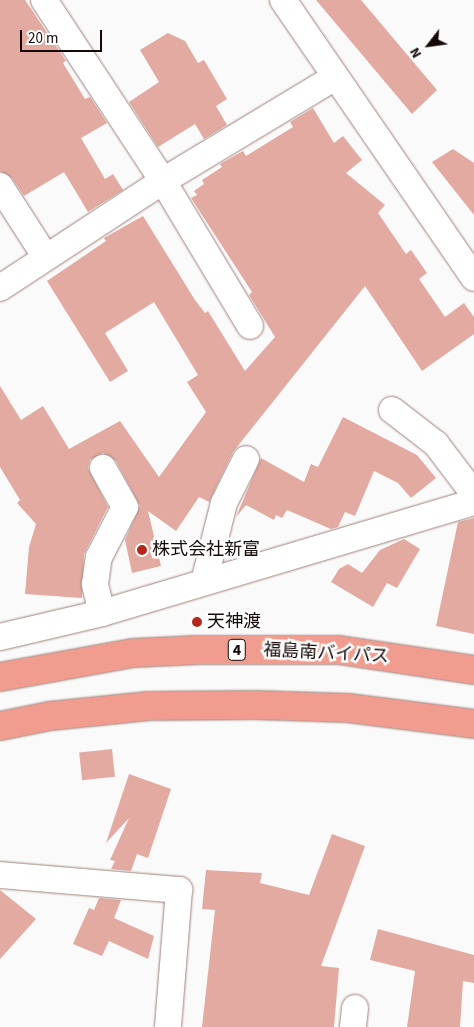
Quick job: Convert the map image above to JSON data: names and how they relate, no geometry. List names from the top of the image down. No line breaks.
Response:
{"streets":{"highway":["4","福島南バイパス"]},"places":["株式会社新富","天神渡"],"scale_bar":"20 m","north":"bottom left"}
